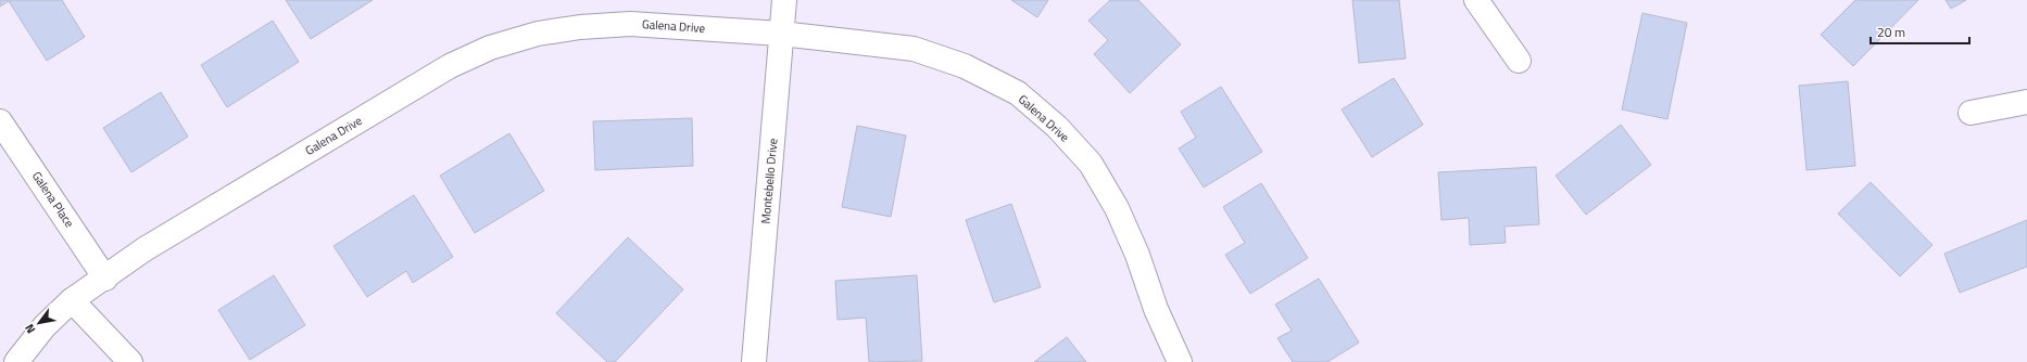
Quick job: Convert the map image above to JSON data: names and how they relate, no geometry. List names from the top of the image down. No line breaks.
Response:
{"streets":{"street":["Galena Drive","Montebello Drive","Galena Place"]},"crossings":[["Galena Drive","Montebello Drive"],["Galena Drive","Galena Place"]],"scale_bar":"20 m","north":"bottom left"}
